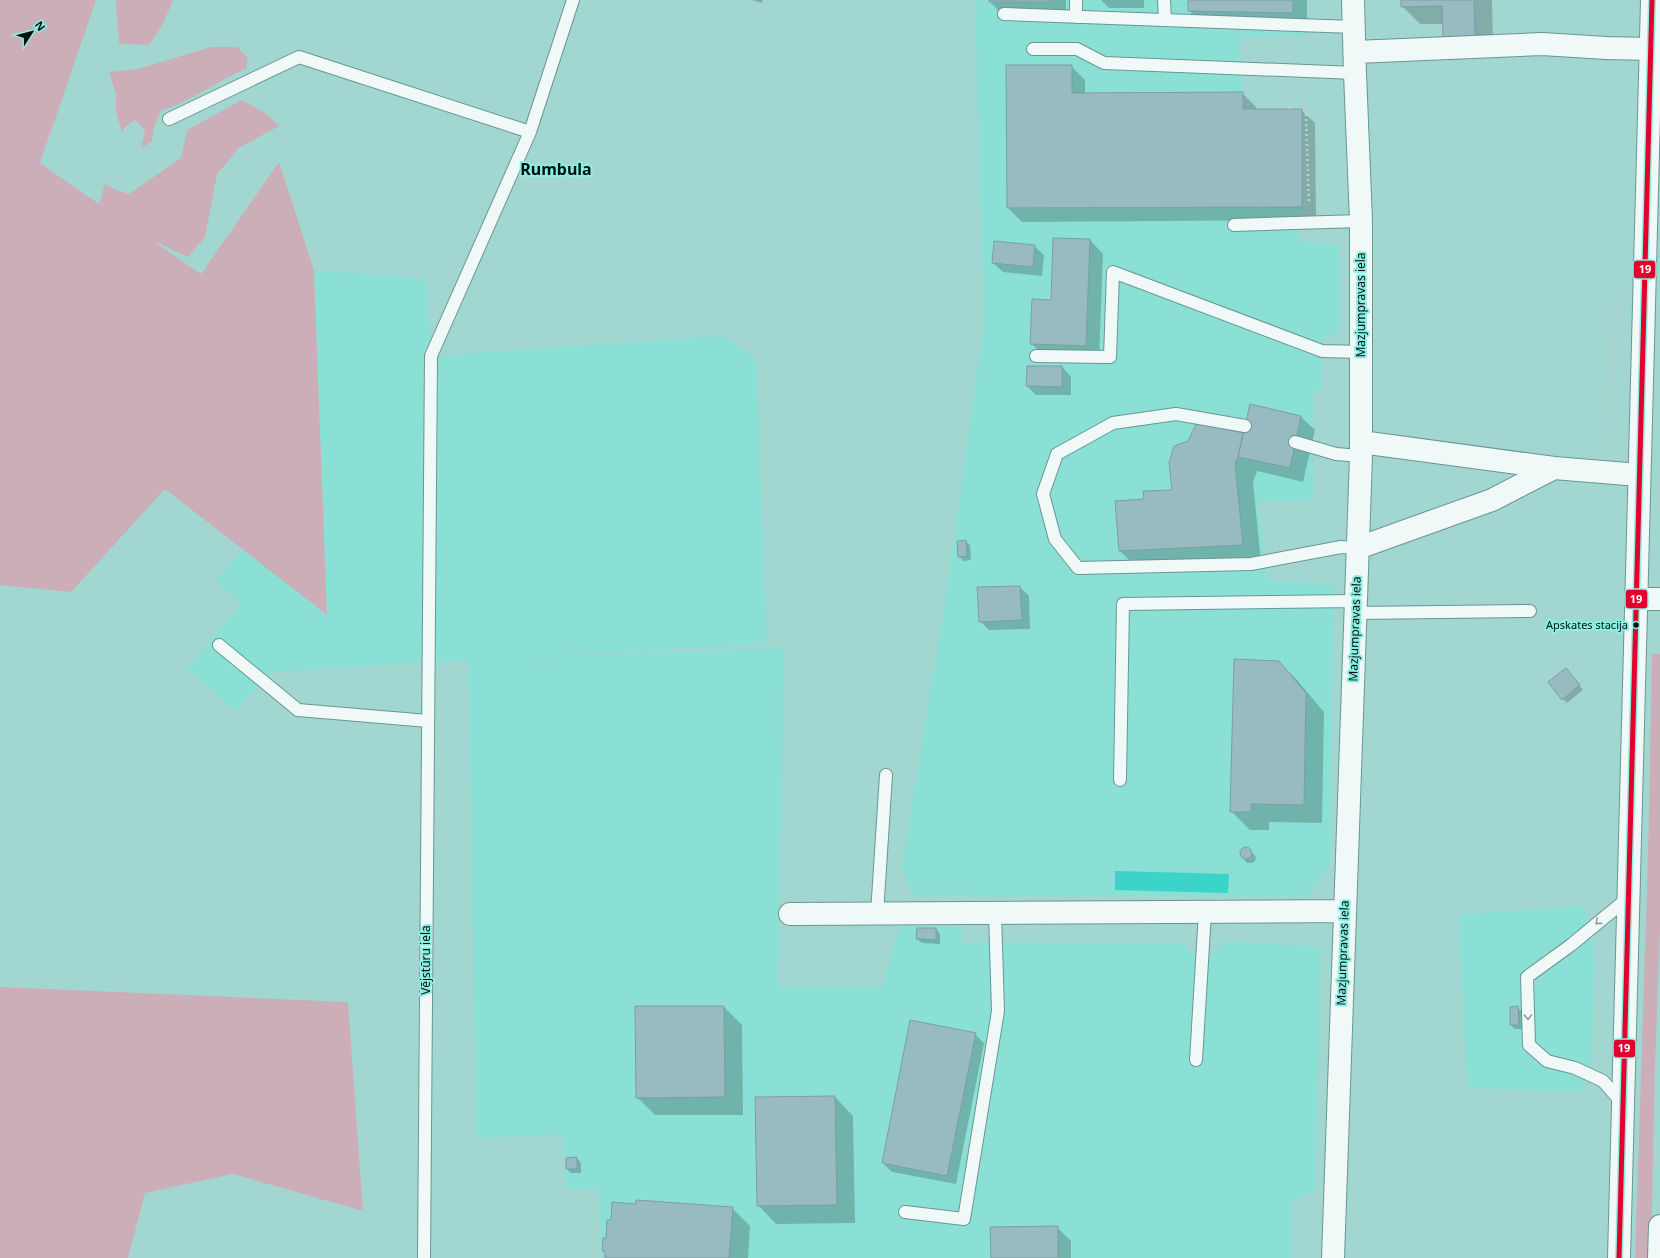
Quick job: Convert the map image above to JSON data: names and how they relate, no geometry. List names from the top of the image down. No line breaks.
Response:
{"streets":{"main road":["Mazjumpravas iela"],"lane":["Vējstūru iela"]},"districts":["Rumbula"],"places":["Apskates stacija"],"lines":["transit line 19"],"north":"top right"}
